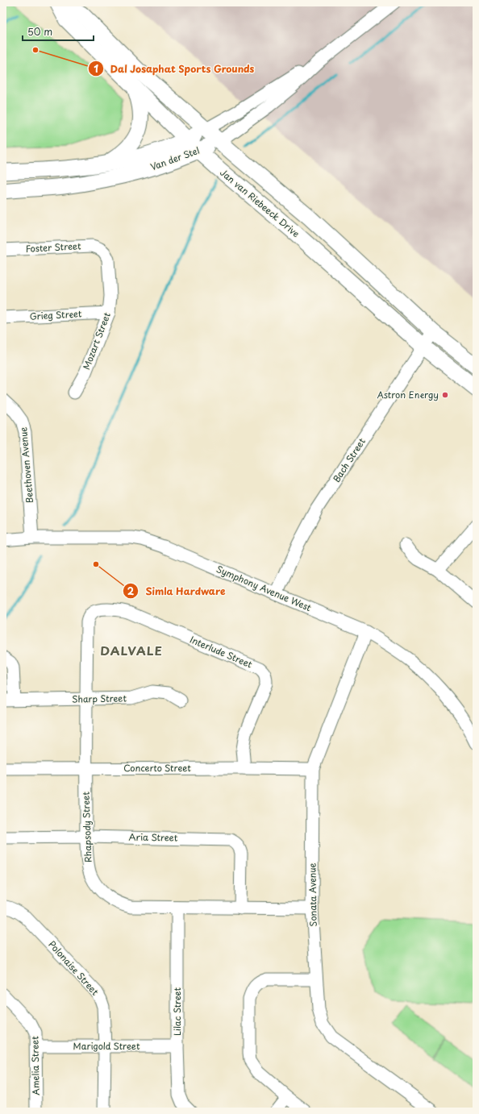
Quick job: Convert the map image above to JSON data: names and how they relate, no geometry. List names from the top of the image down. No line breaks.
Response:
{"streets":{"main road":["Van der Stel","Jan van Riebeeck Drive"],"street":["Foster Street","Grieg Street","Mozart Street","Bach Street","Beethoven Avenue","Symphony Avenue West","Interlude Street","Sharp Street","Concerto Street","Rhapsody Street","Aria Street","Sonata Avenue","Polonaise Street","Lilac Street","Marigold Street","Amelia Street"]},"crossings":[["Van der Stel","Jan van Riebeeck Drive"],["Jan van Riebeeck Drive","Bach Street"],["Foster Street","Mozart Street"],["Grieg Street","Mozart Street"],["Bach Street","Symphony Avenue West"],["Beethoven Avenue","Symphony Avenue West"],["Symphony Avenue West","Sonata Avenue"],["Interlude Street","Concerto Street"],["Interlude Street","Rhapsody Street"],["Sharp Street","Rhapsody Street"],["Concerto Street","Rhapsody Street"],["Concerto Street","Sonata Avenue"],["Rhapsody Street","Aria Street"],["Rhapsody Street","Sonata Avenue"],["Rhapsody Street","Lilac Street"],["Polonaise Street","Marigold Street"],["Lilac Street","Marigold Street"],["Marigold Street","Amelia Street"]],"districts":["DALVALE"],"places":["Dal Josaphat Sports Grounds","Astron Energy","Simla Hardware"],"scale_bar":"50 m"}
